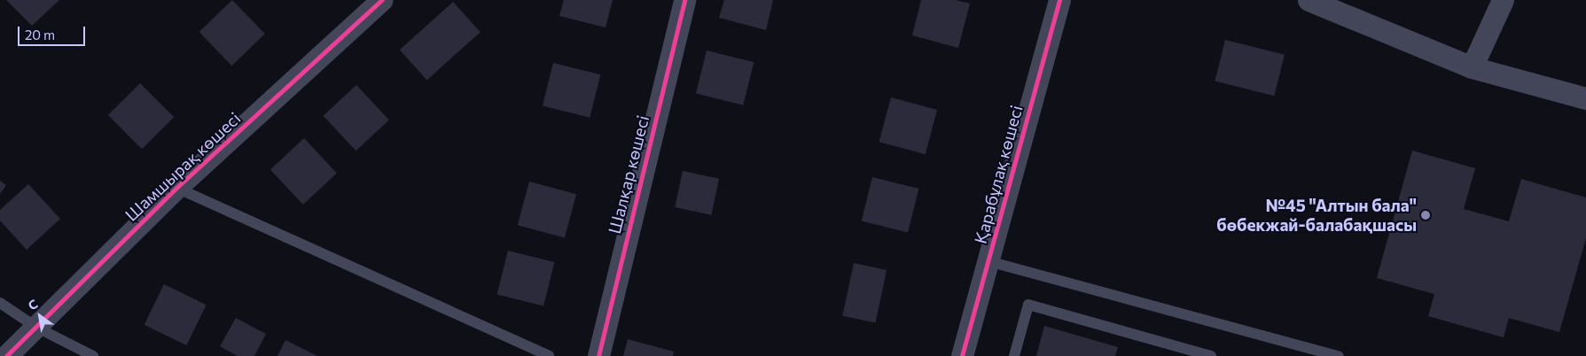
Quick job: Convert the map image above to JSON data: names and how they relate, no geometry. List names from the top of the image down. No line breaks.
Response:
{"streets":{"street":["Шамшырақ көшесі","Шалқар көшесі","Қарабұлақ көшесі"]},"places":["№45 \"Алтын бала\" бөбекжай-балабақшасы"],"scale_bar":"20 m","north":"top left"}
